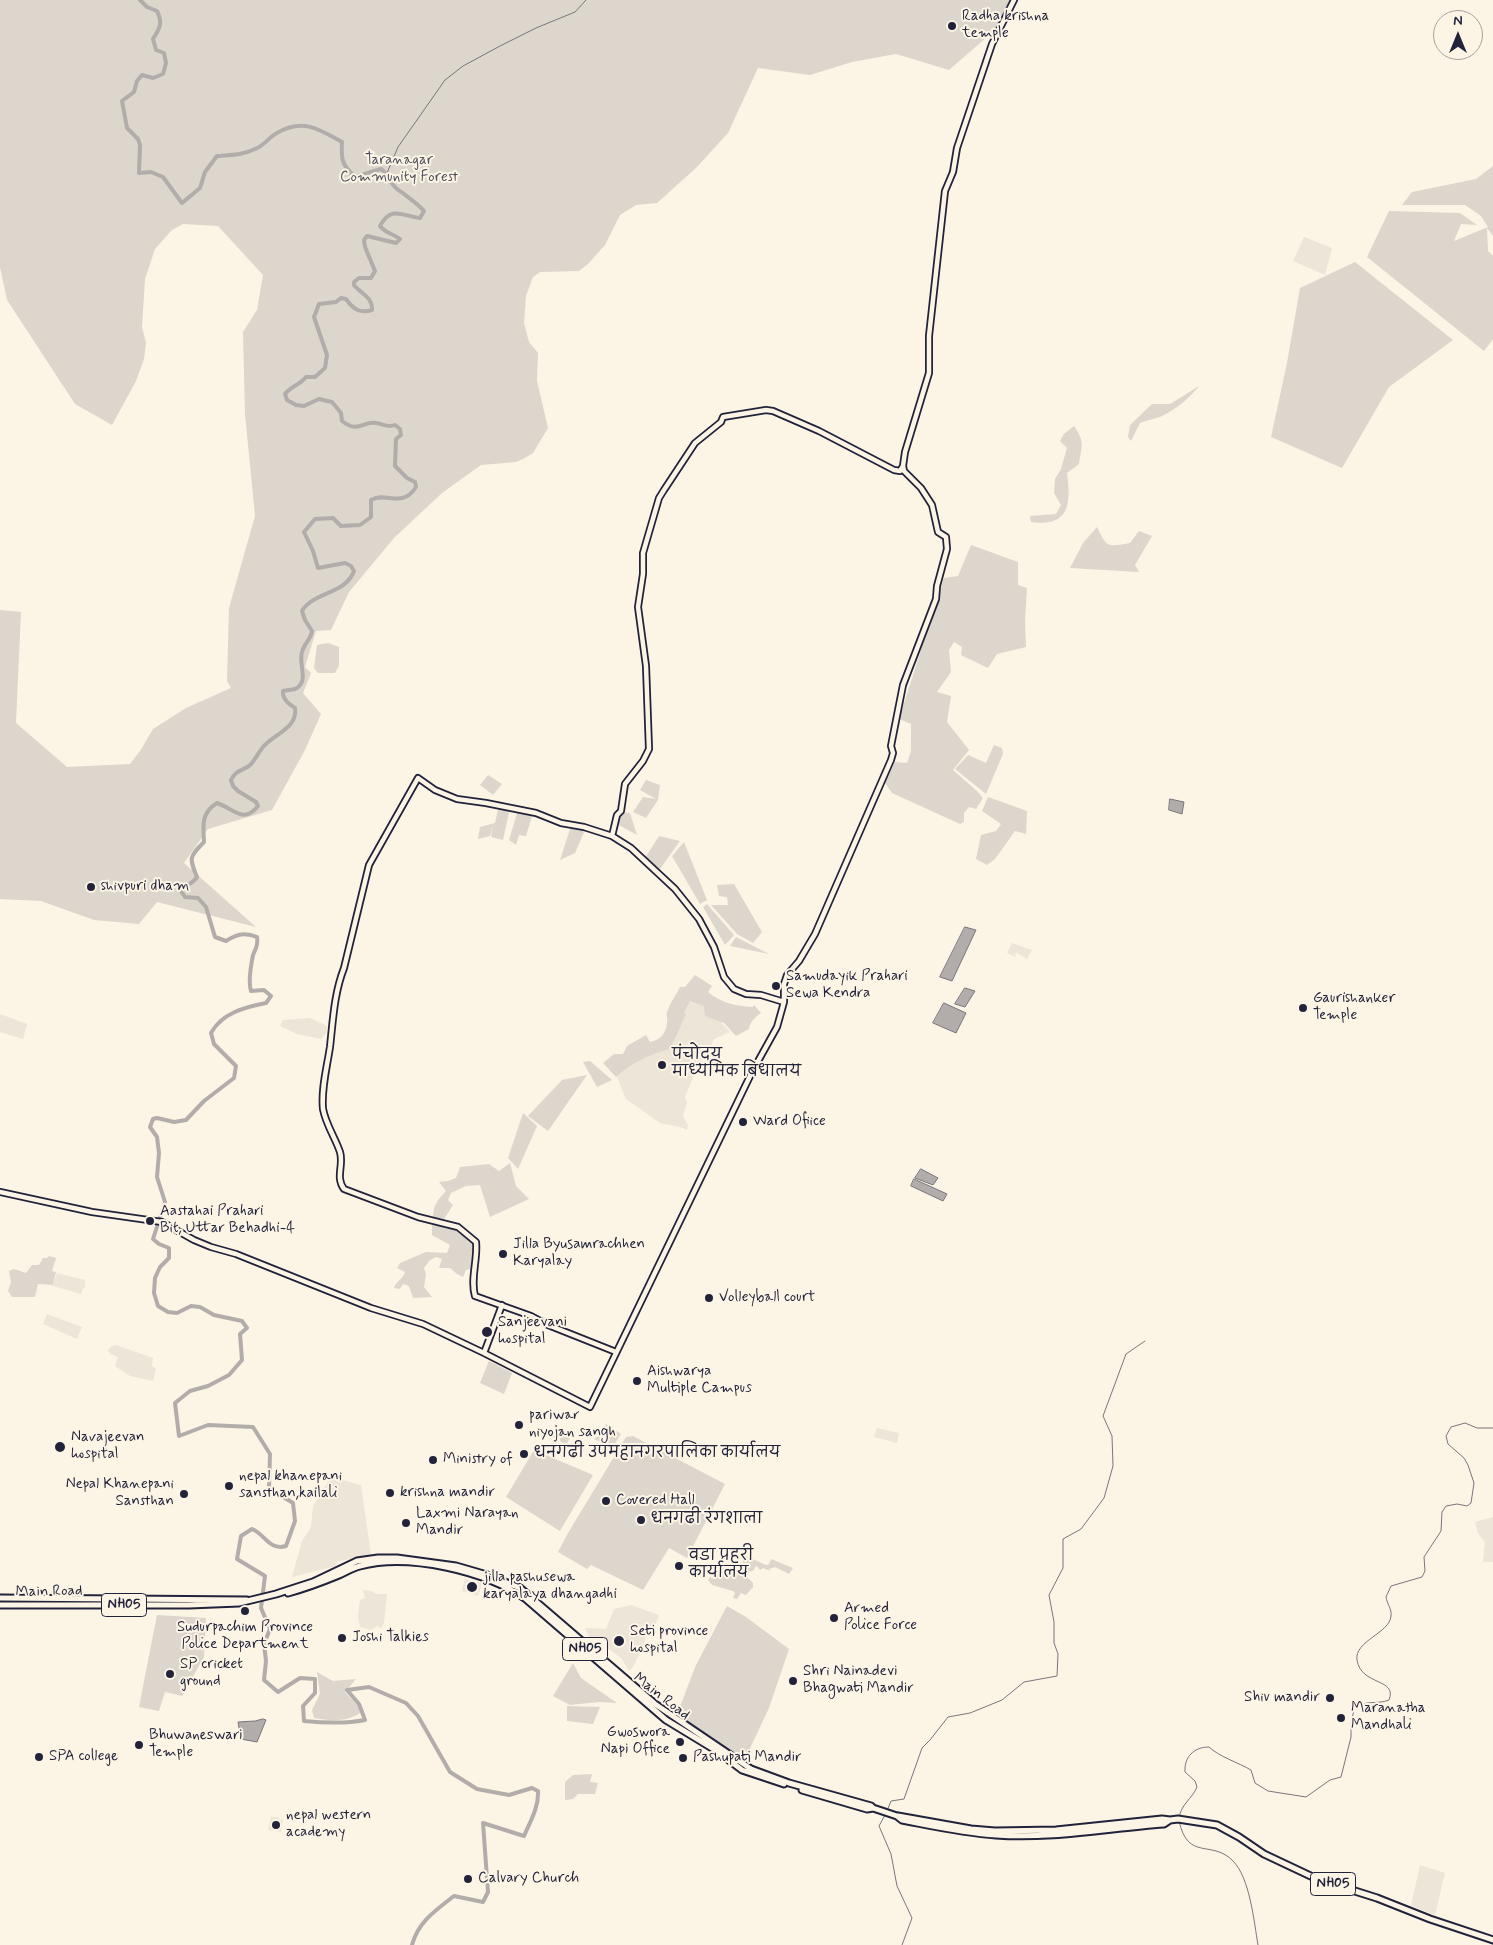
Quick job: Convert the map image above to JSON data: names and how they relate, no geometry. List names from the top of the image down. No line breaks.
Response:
{"streets":{"main road":["Main Road","NH05"]},"crossings":[["Main Road","NH05"]],"parks":["Taranagar Community Forest"],"places":["Radha krishna temple","shivpuri dham","Samudayik Prahari Sewa Kendra","Gaurishanker Temple","पंचोदय माध्यमिक बिधालय","Ward Ofiice","Aastahai Prahari Bit, Uttar Behadhi-4","Jilla Byusamrachhen Karyalay","Volleyball court","Sanjeevani hospital","Aishwarya Multiple Campus","pariwar niyojan sangh","Navajeevan hospital","धनगढी उपमहानगरपालिका कार्यालय","Ministry of","nepal khanepani sansthan,kailali","krishna mandir","Nepal Khanepani Sansthan","Covered Hall","धनगढी रंगशाला","Laxmi Narayan Mandir","वडा प्रहरी कार्यालय","jilla pashusewa karyalaya dhangadhi","Sudurpachim Province Police Department","Armed Police Force","Joshi Talkies","Seti province hospital","SP cricket ground","Shri Nainadevi Bhagwati Mandir","Shiv mandir","Maranatha Mandhali","Gwoswora Napi Office","Bhuwaneswari Temple","SPA college","Pashupati Mandir","nepal western academy","Calvary Church"],"north":"top"}
